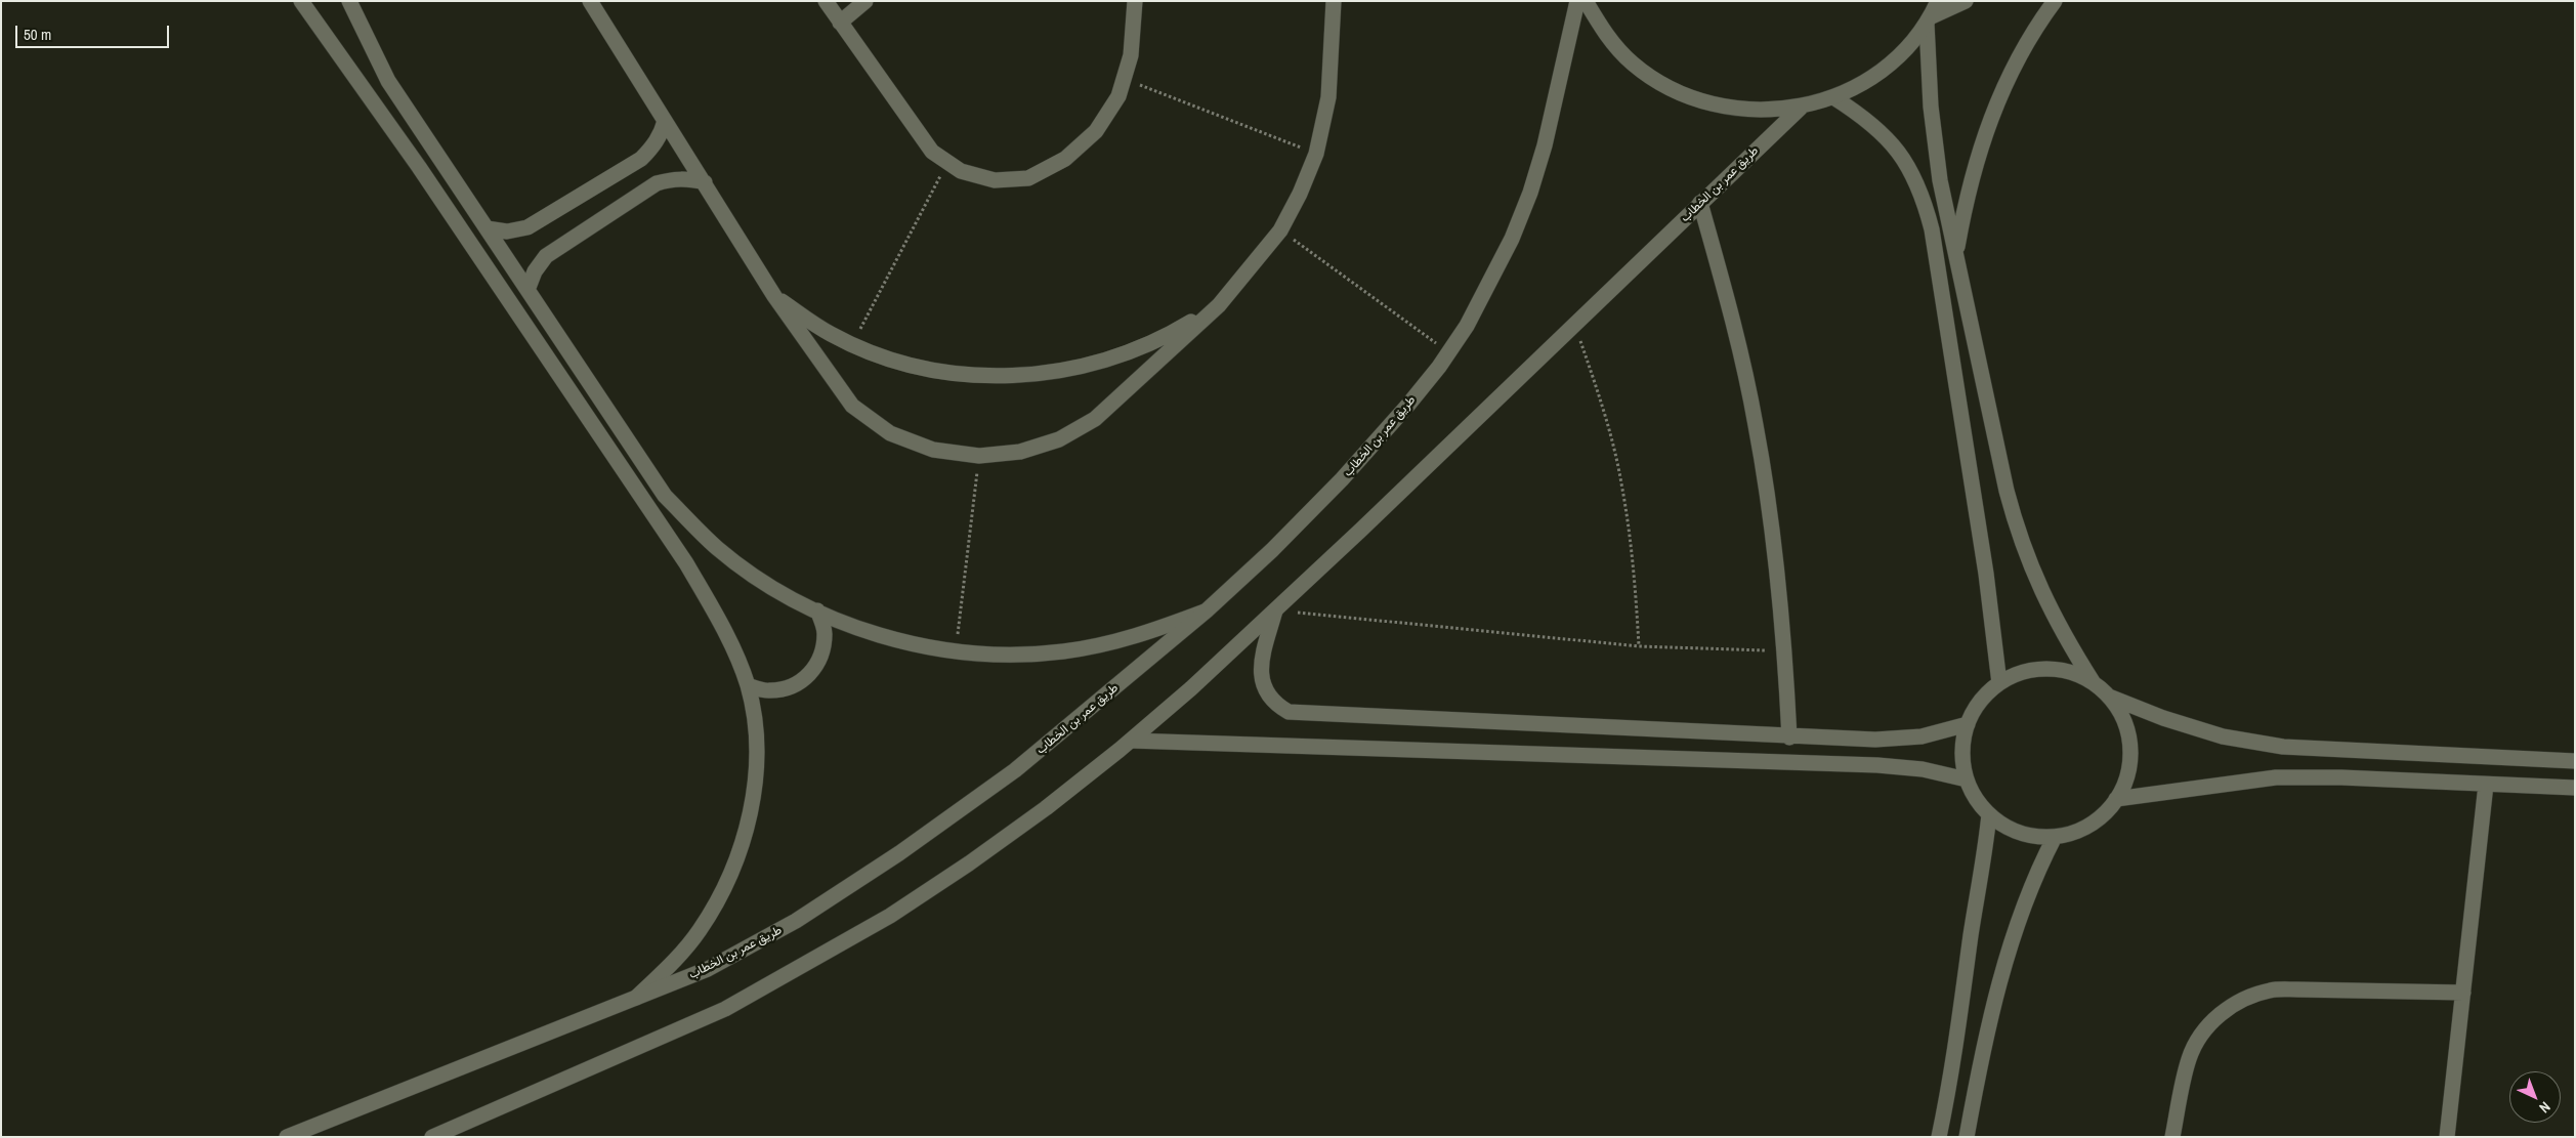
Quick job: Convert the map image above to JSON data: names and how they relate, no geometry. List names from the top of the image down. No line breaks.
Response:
{"streets":{"street":["طريق عمر بن الخطاب"]},"scale_bar":"50 m","north":"bottom right"}
